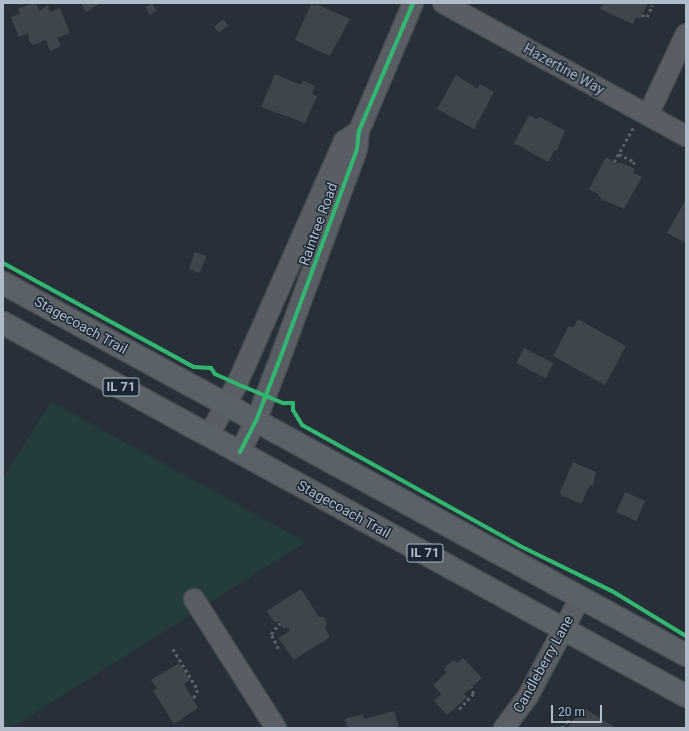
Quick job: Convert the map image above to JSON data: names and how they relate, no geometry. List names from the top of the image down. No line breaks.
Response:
{"streets":{"main road":["Stagecoach Trail","IL 71"],"street":["Hazertine Way","Raintree Road","Candleberry Lane"]},"crossings":[["Raintree Road","Stagecoach Trail"],["Stagecoach Trail","Candleberry Lane"]],"scale_bar":"20 m"}
